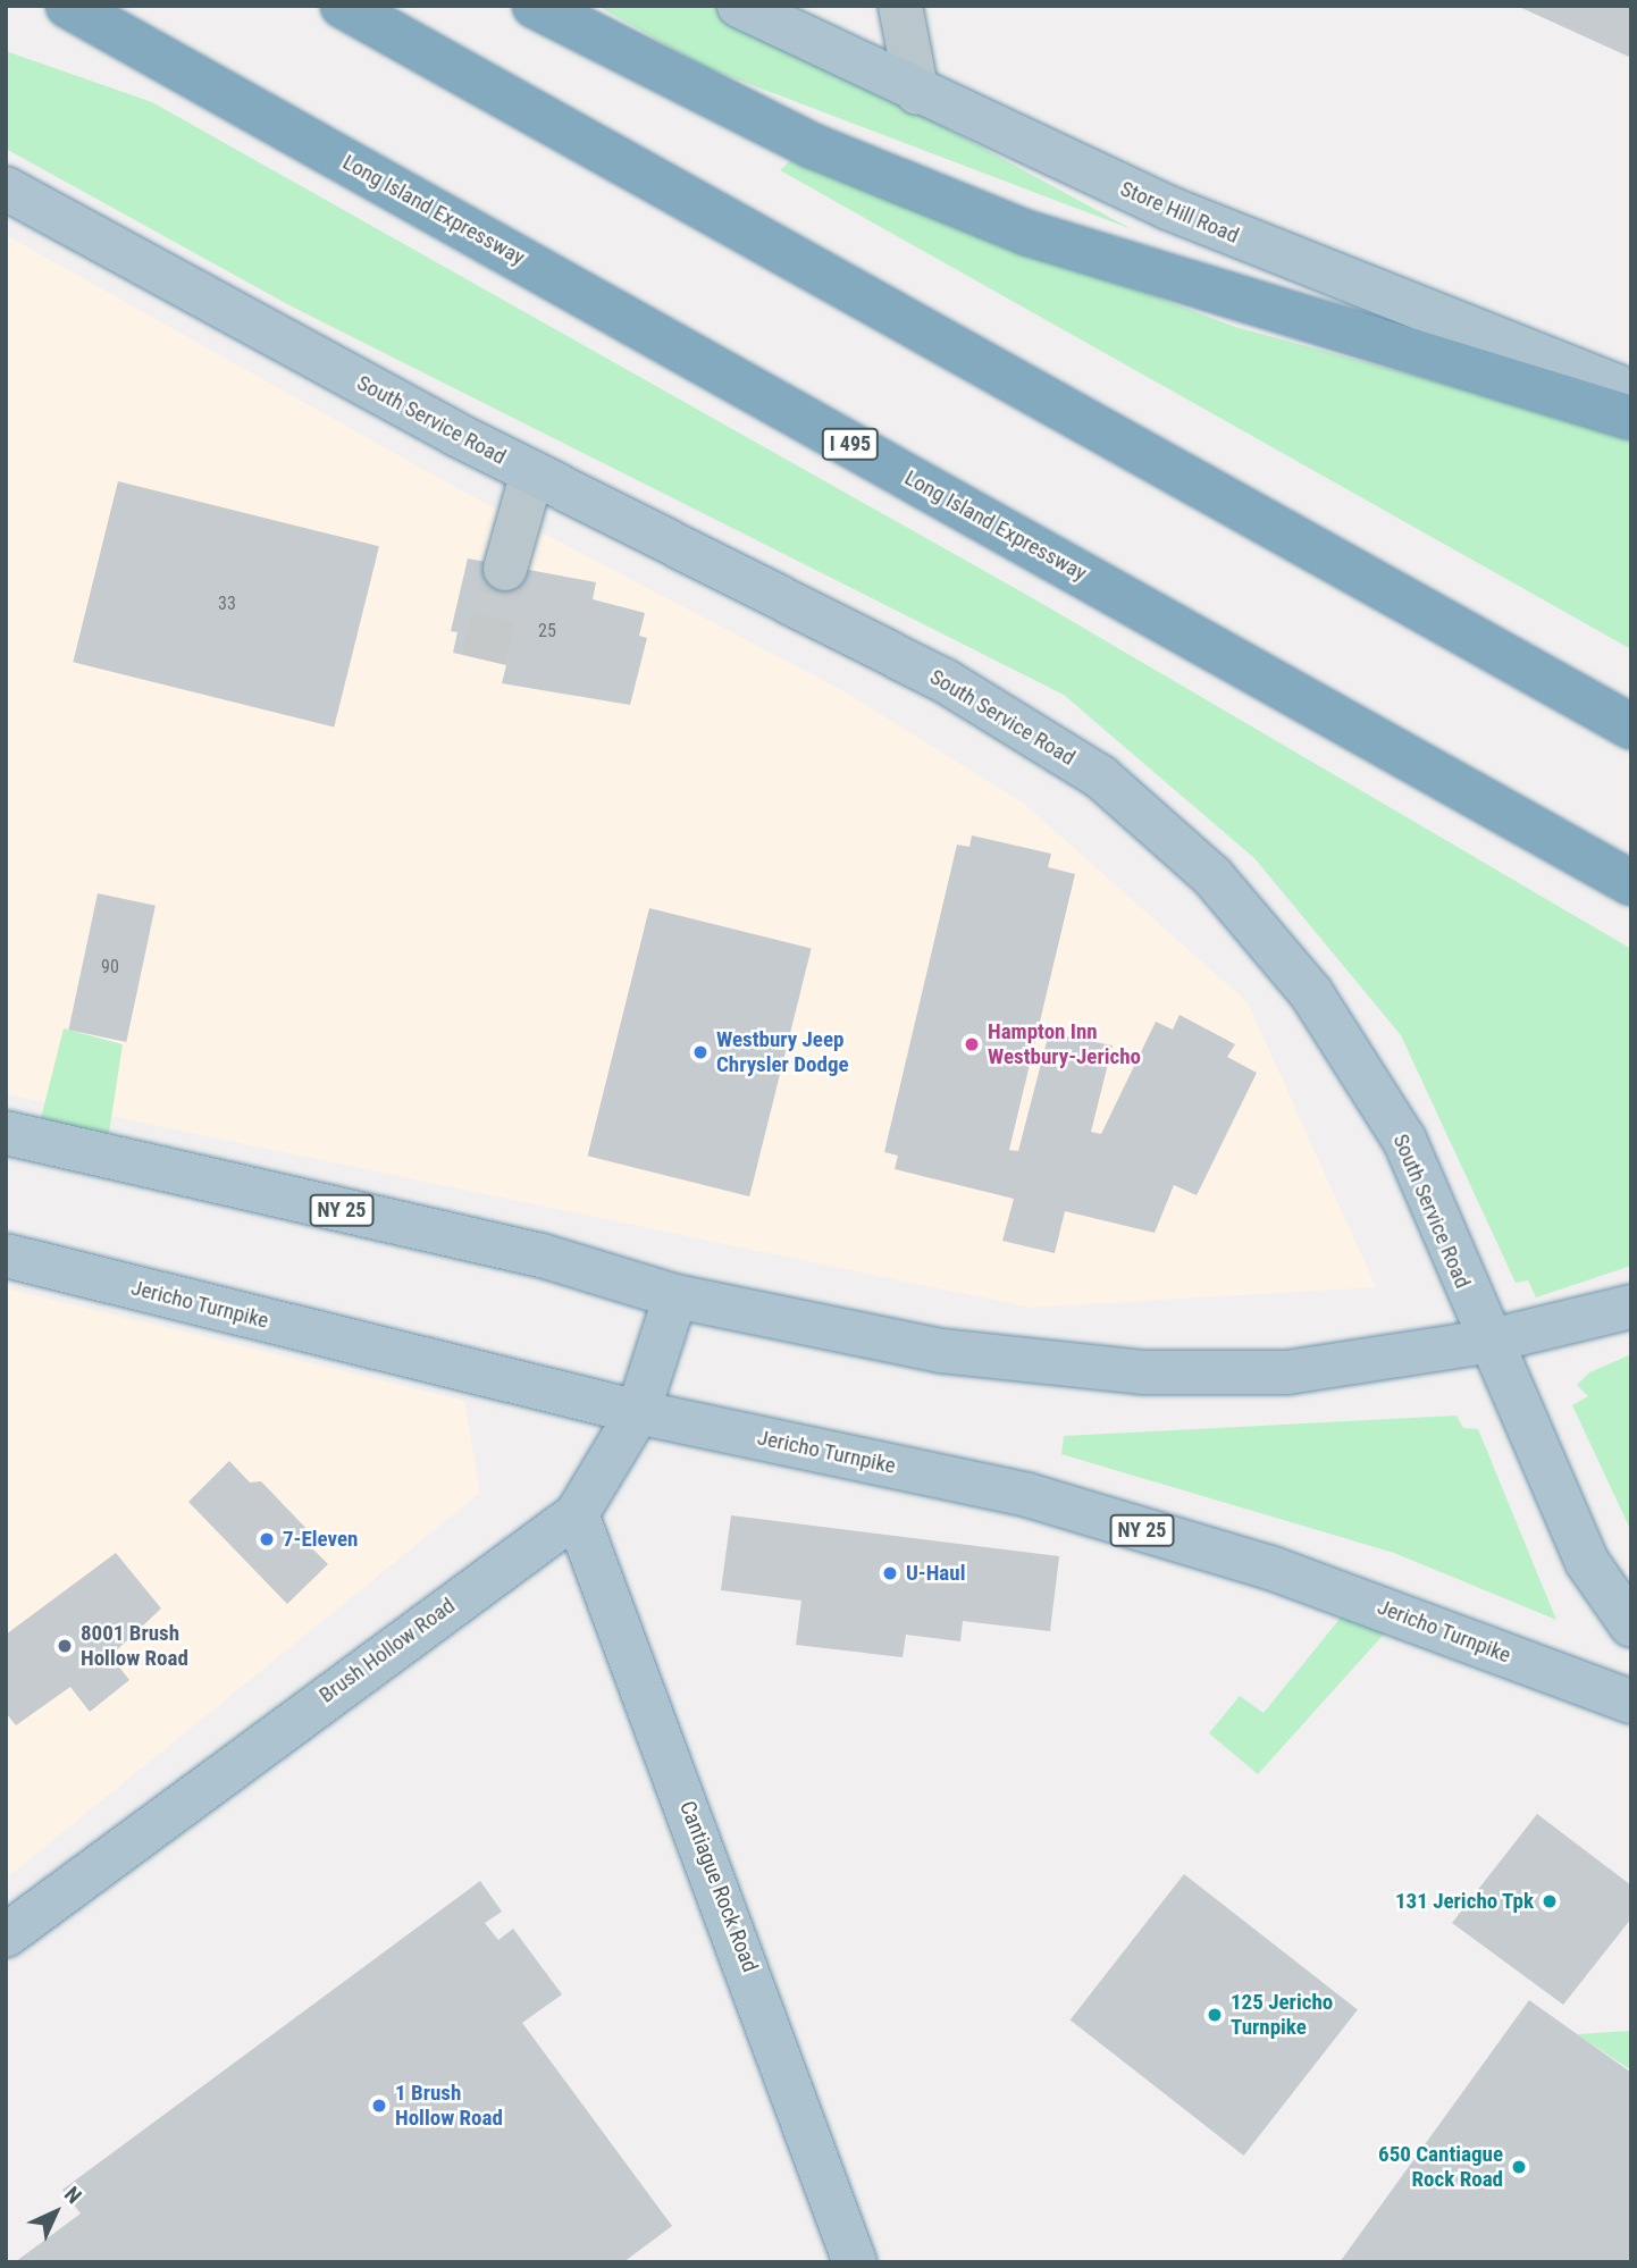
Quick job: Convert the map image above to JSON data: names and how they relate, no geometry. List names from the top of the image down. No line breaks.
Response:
{"streets":{"highway":["Long Island Expressway","I 495"],"main road":["Store Hill Road","South Service Road","NY 25","Jericho Turnpike","Brush Hollow Road","Cantiague Rock Road"]},"crossings":[["South Service Road","NY 25"],["NY 25","Brush Hollow Road"],["Jericho Turnpike","Brush Hollow Road"],["Brush Hollow Road","Cantiague Rock Road"]],"places":["Hampton Inn Westbury-Jericho","Westbury Jeep Chrysler Dodge","7-Eleven","U-Haul","8001 Brush Hollow Road","131 Jericho Tpk","125 Jericho Turnpike","1 Brush Hollow Road","650 Cantiague Rock Road"],"house_numbers":["33","25","90"],"north":"top right"}
